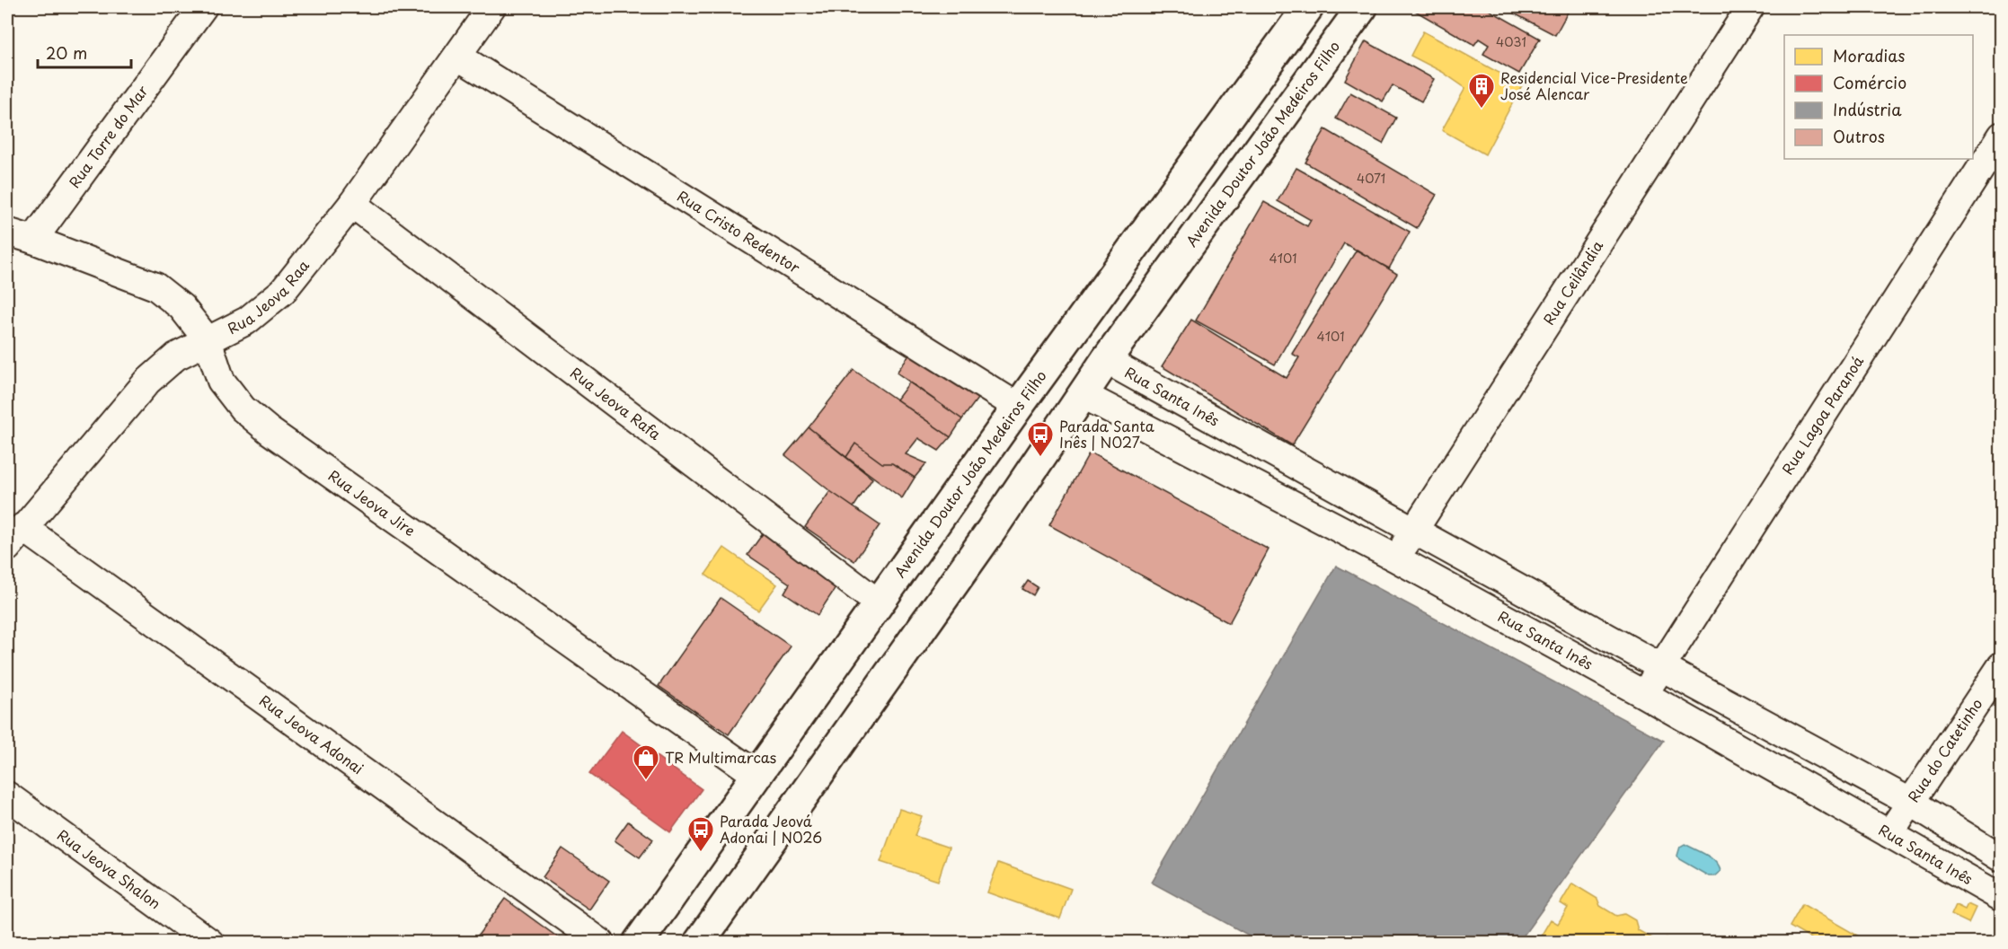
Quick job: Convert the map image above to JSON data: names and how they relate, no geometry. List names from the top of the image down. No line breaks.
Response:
{"streets":{"main road":["Avenida Doutor João Medeiros Filho"],"street":["Rua Torre do Mar","Rua Cristo Redentor","Rua Ceilândia","Rua Jeova Raa","Rua Santa Inês","Rua Jeova Rafa","Rua Lagoa Paranoá","Rua Jeova Jire","Rua Jeova Adonai","Rua do Catetinho","Rua Jeova Shalon"]},"crossings":[["Rua Torre do Mar","Rua Jeova Jire"],["Avenida Doutor João Medeiros Filho","Rua Cristo Redentor"],["Avenida Doutor João Medeiros Filho","Rua Santa Inês"],["Avenida Doutor João Medeiros Filho","Rua Jeova Rafa"],["Avenida Doutor João Medeiros Filho","Rua Jeova Jire"],["Rua Cristo Redentor","Rua Jeova Raa"],["Rua Ceilândia","Rua Santa Inês"],["Rua Jeova Raa","Rua Jeova Rafa"],["Rua Jeova Raa","Rua Jeova Jire"],["Rua Jeova Raa","Rua Jeova Adonai"],["Rua Santa Inês","Rua Lagoa Paranoá"],["Rua Santa Inês","Rua do Catetinho"]],"places":{"building":["Residencial Vice-Presidente José Alencar"],"bus stop":["Parada Santa Inês | N027","Parada Jeová Adonai | N026"],"shop":["TR Multimarcas"]},"house_numbers":["4031","4071","4101","4101"],"legend":["Moradias","Comércio","Indústria","Outros"],"scale_bar":"20 m"}
